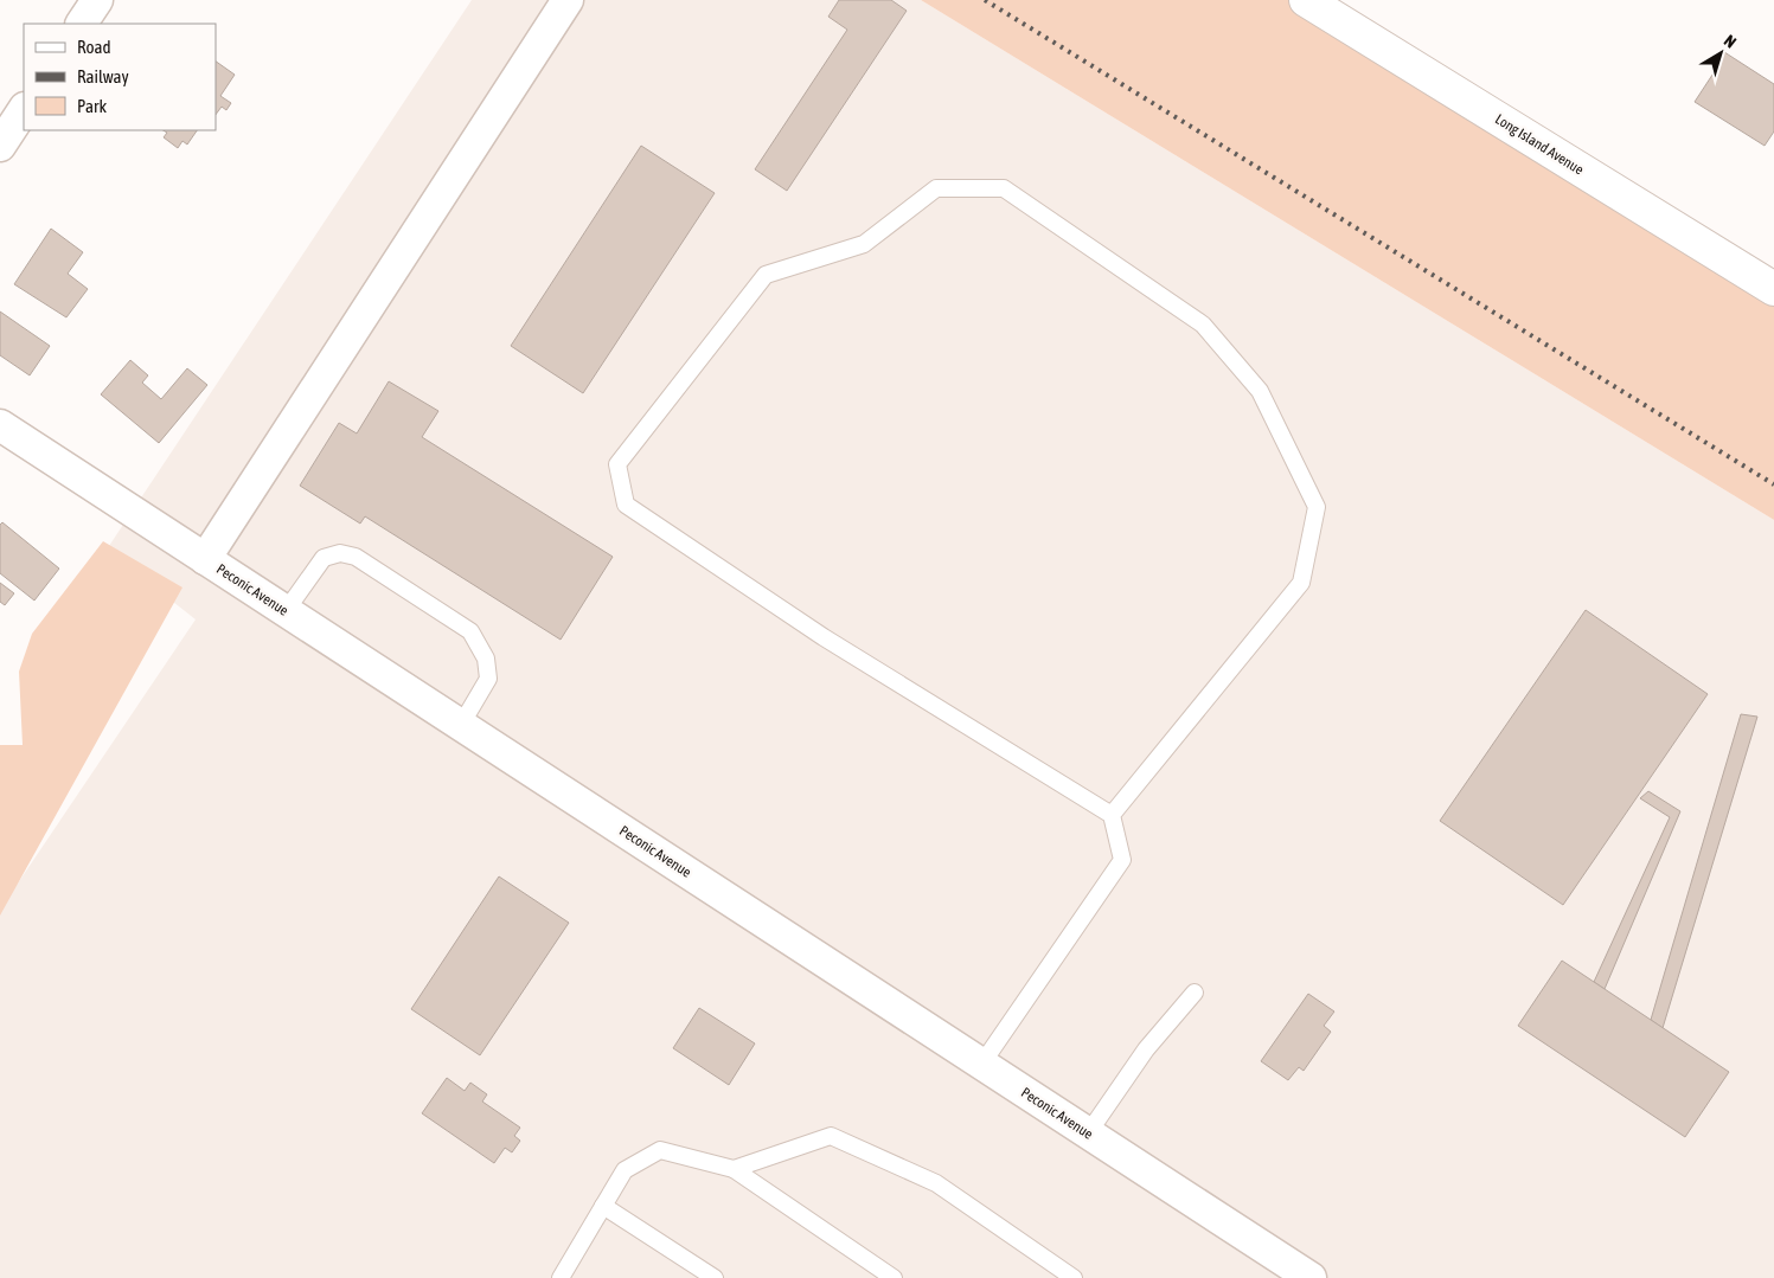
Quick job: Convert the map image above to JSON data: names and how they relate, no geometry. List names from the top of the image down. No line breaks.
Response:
{"streets":{"street":["Long Island Avenue","Peconic Avenue"]},"legend":["Road","Railway","Park"],"north":"top right"}
